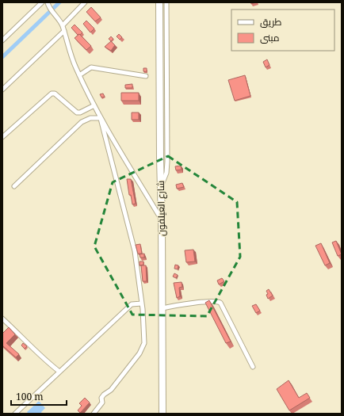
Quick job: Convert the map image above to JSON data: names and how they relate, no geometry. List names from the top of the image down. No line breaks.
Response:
{"streets":{"highway":["شارع العيلفون"]},"legend":["طريق","مبنى"],"scale_bar":"100 m"}
